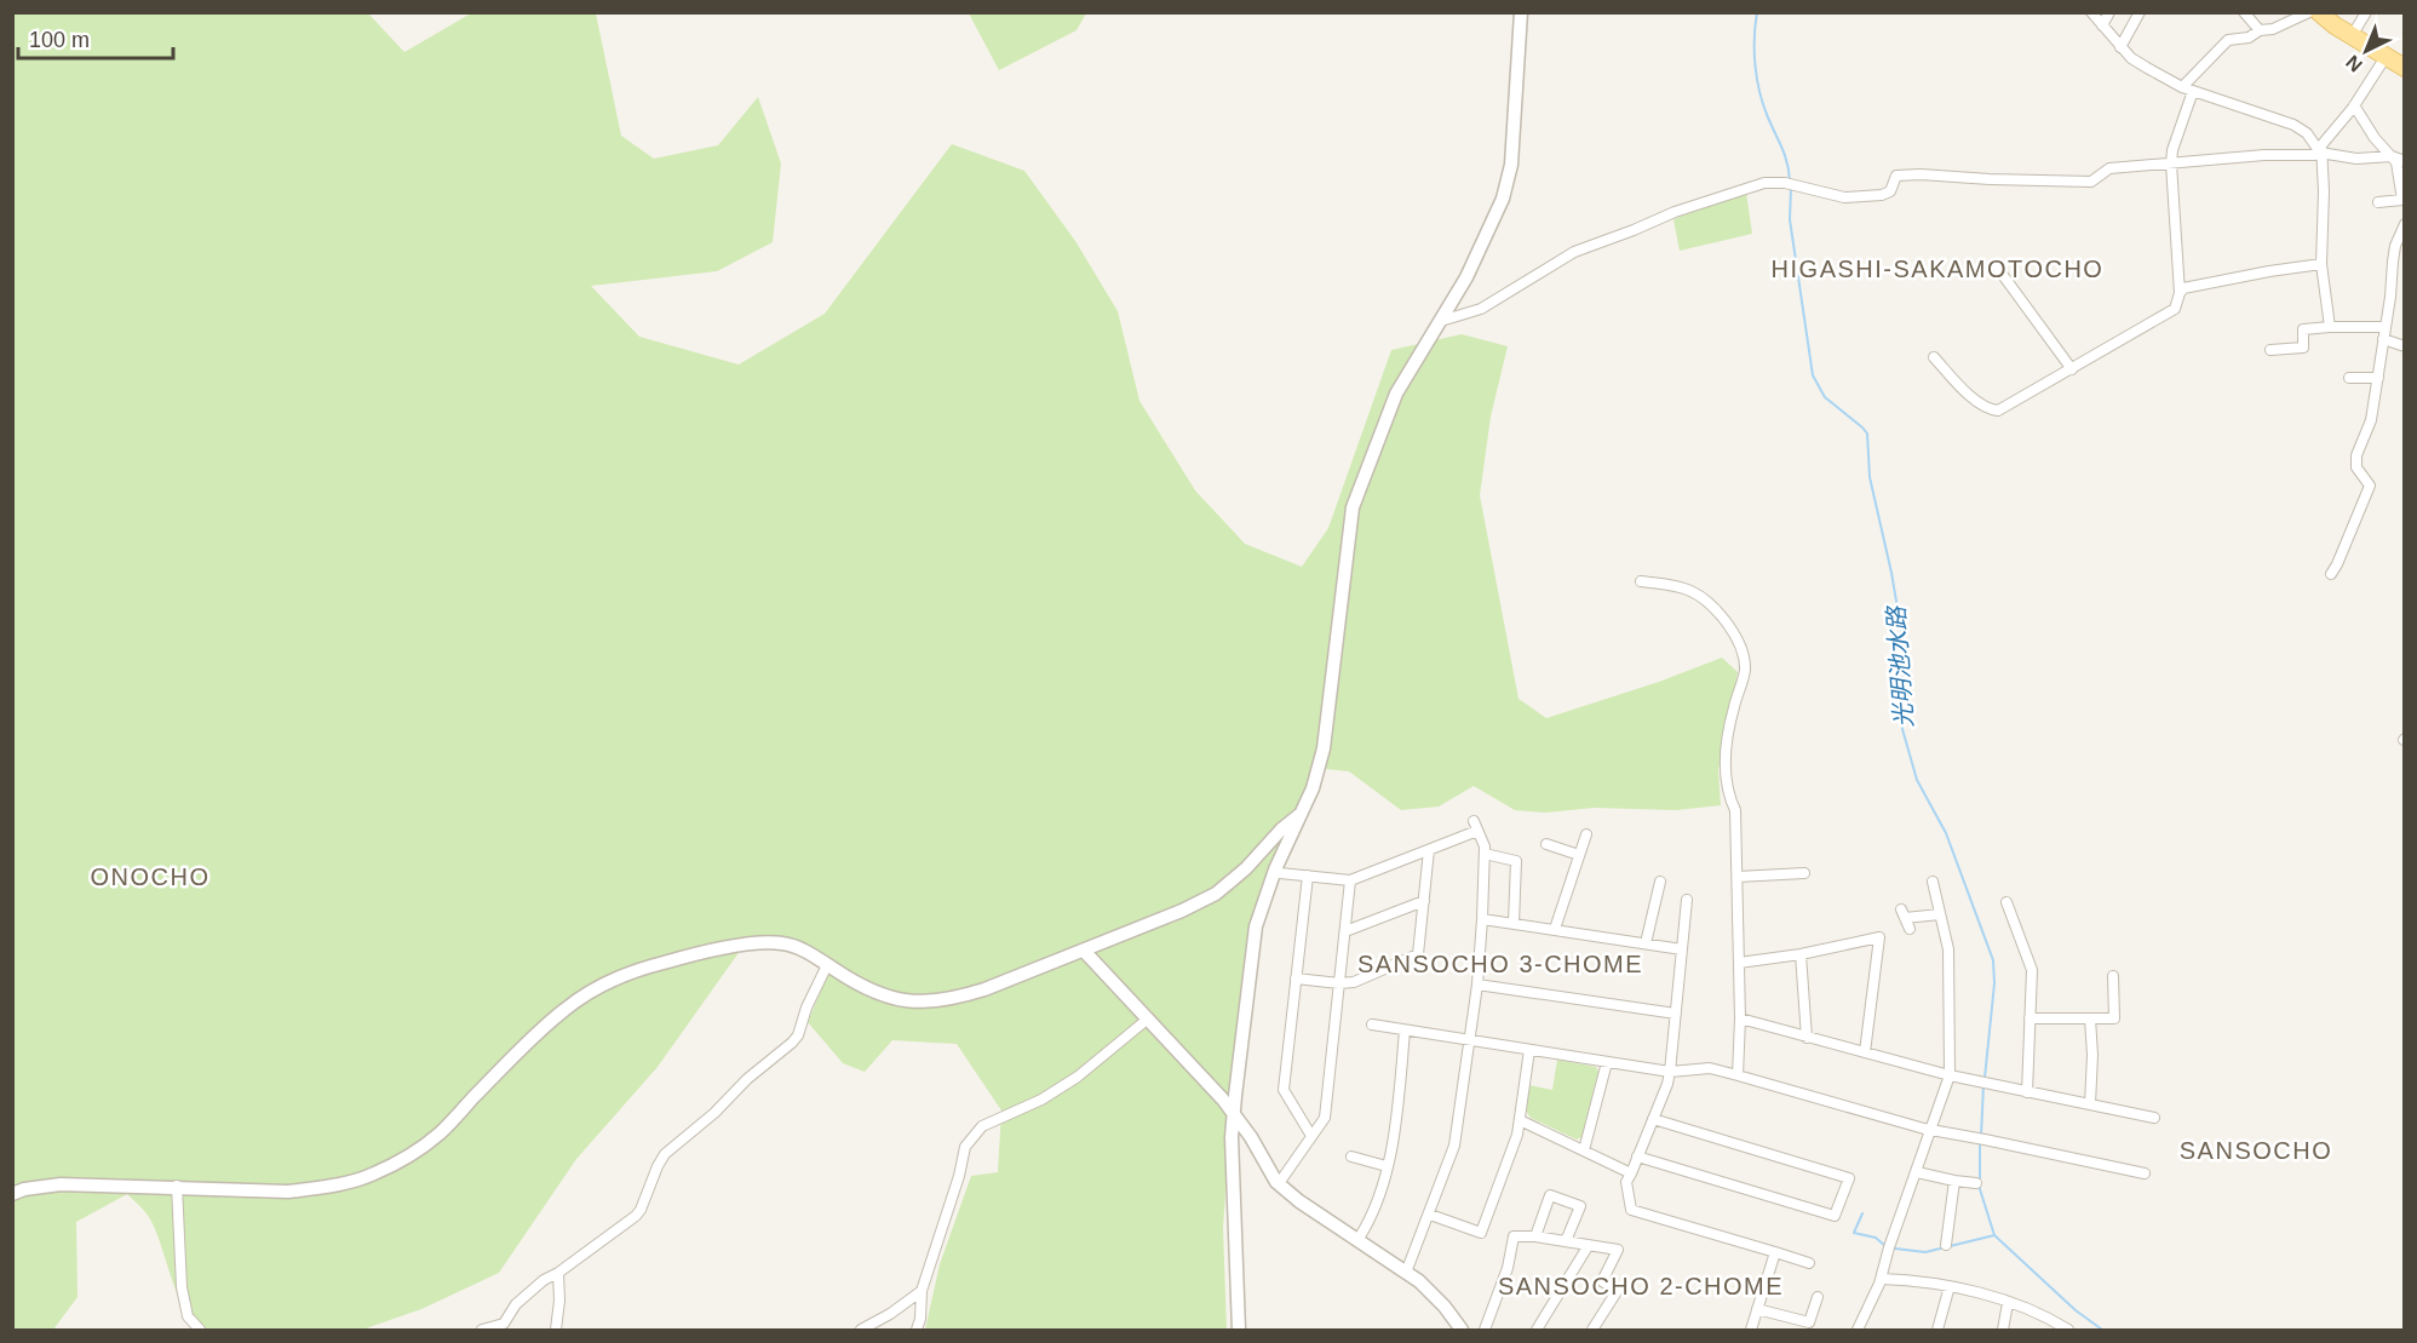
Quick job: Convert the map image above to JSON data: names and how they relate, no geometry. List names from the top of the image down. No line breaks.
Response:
{"districts":["HIGASHI-SAKAMOTOCHO","ONOCHO","SANSOCHO 3-CHOME","SANSOCHO","SANSOCHO 2-CHOME"],"water":["光明池水路"],"scale_bar":"100 m","north":"bottom left"}
